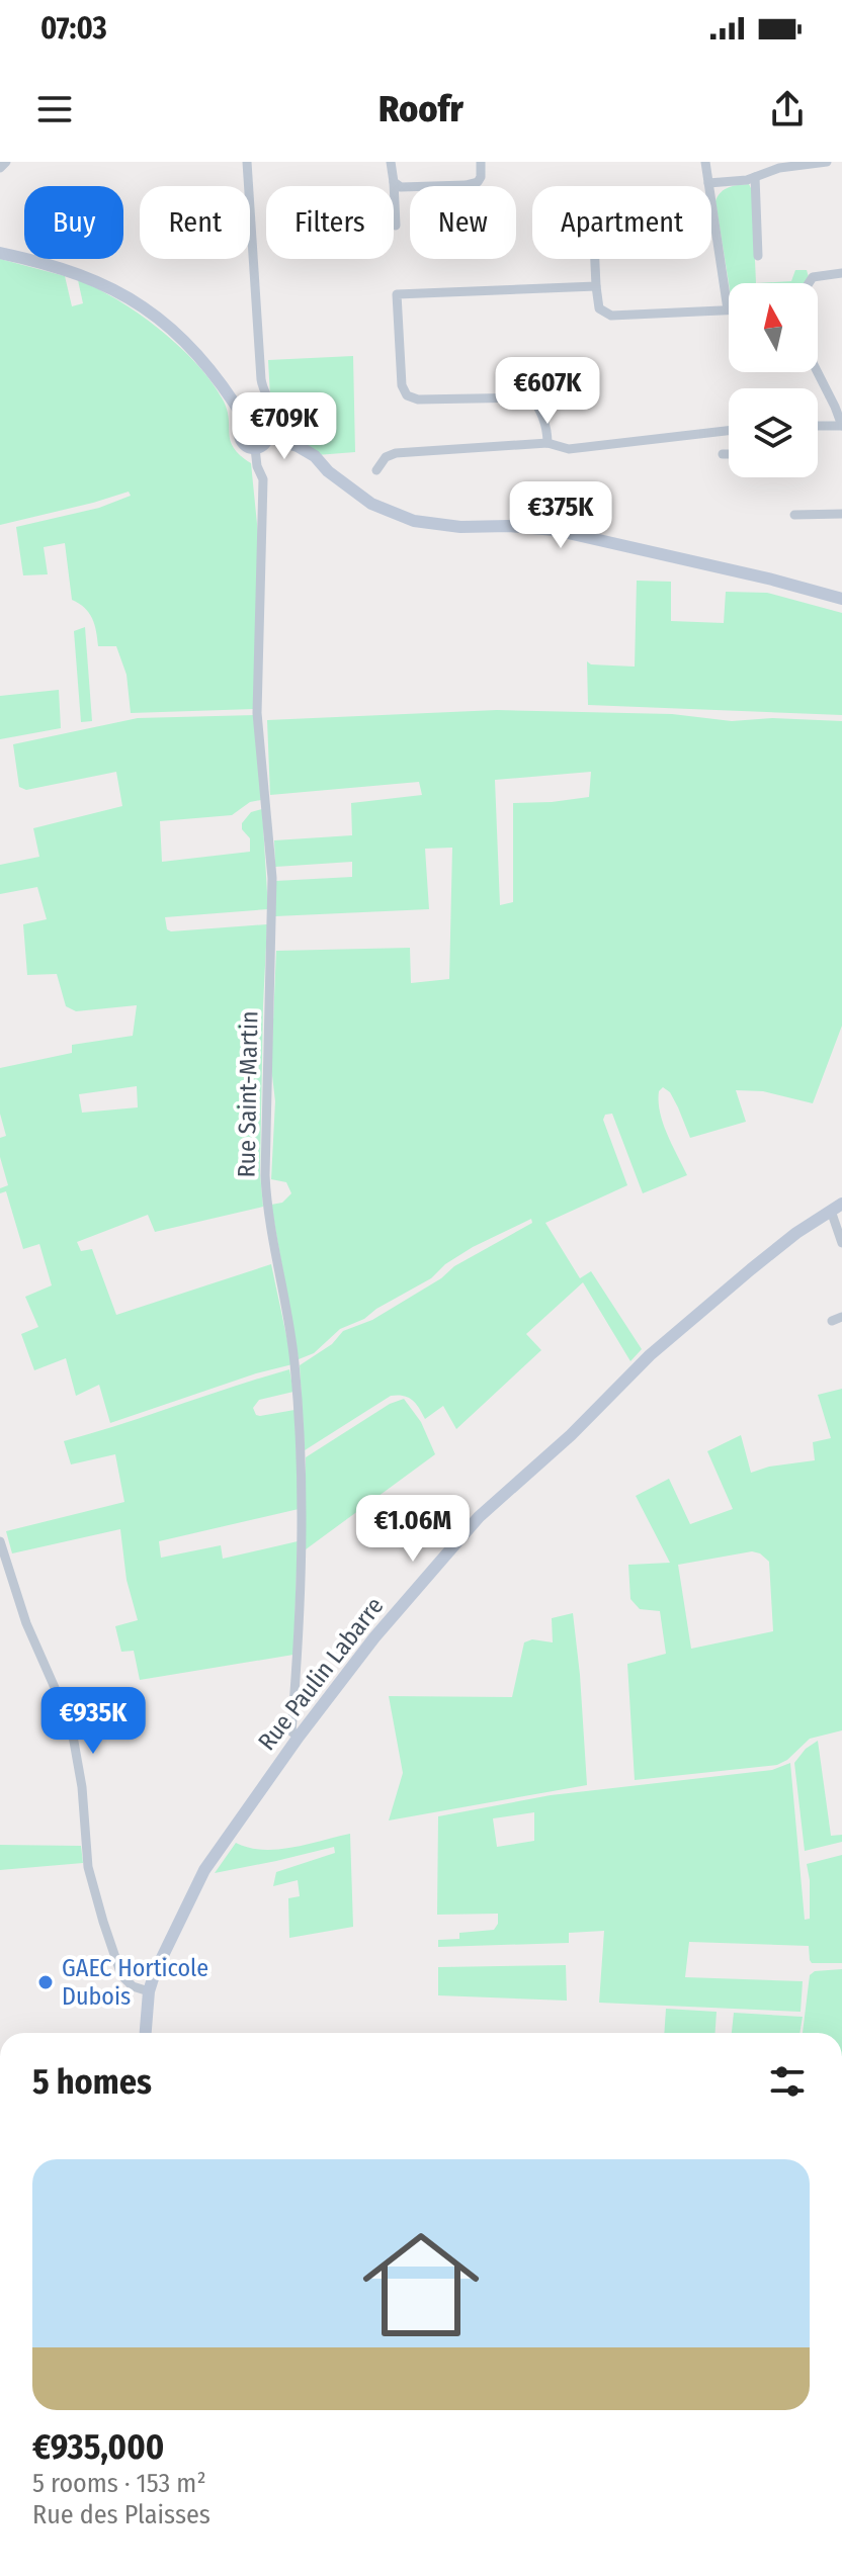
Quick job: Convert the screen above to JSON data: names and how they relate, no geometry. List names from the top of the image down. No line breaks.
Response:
{"streets":{"street":["Rue Saint-Martin","Rue Paulin Labarre"]},"crossings":[["Rue Saint-Martin","Rue Paulin Labarre"]],"places":["GAEC Horticole Dubois"],"north":"top","page":{"status":"07:03","header":"Roofr","chip":["Buy","Rent","Filters","New","Apartment"],"price":["€607K","€709K","€375K","€1.06M","€935K"],"heading":"5 homes","list":[{"name":"€935,000","note":"5 rooms · 153 m² · Rue des Plaisses"}]}}
